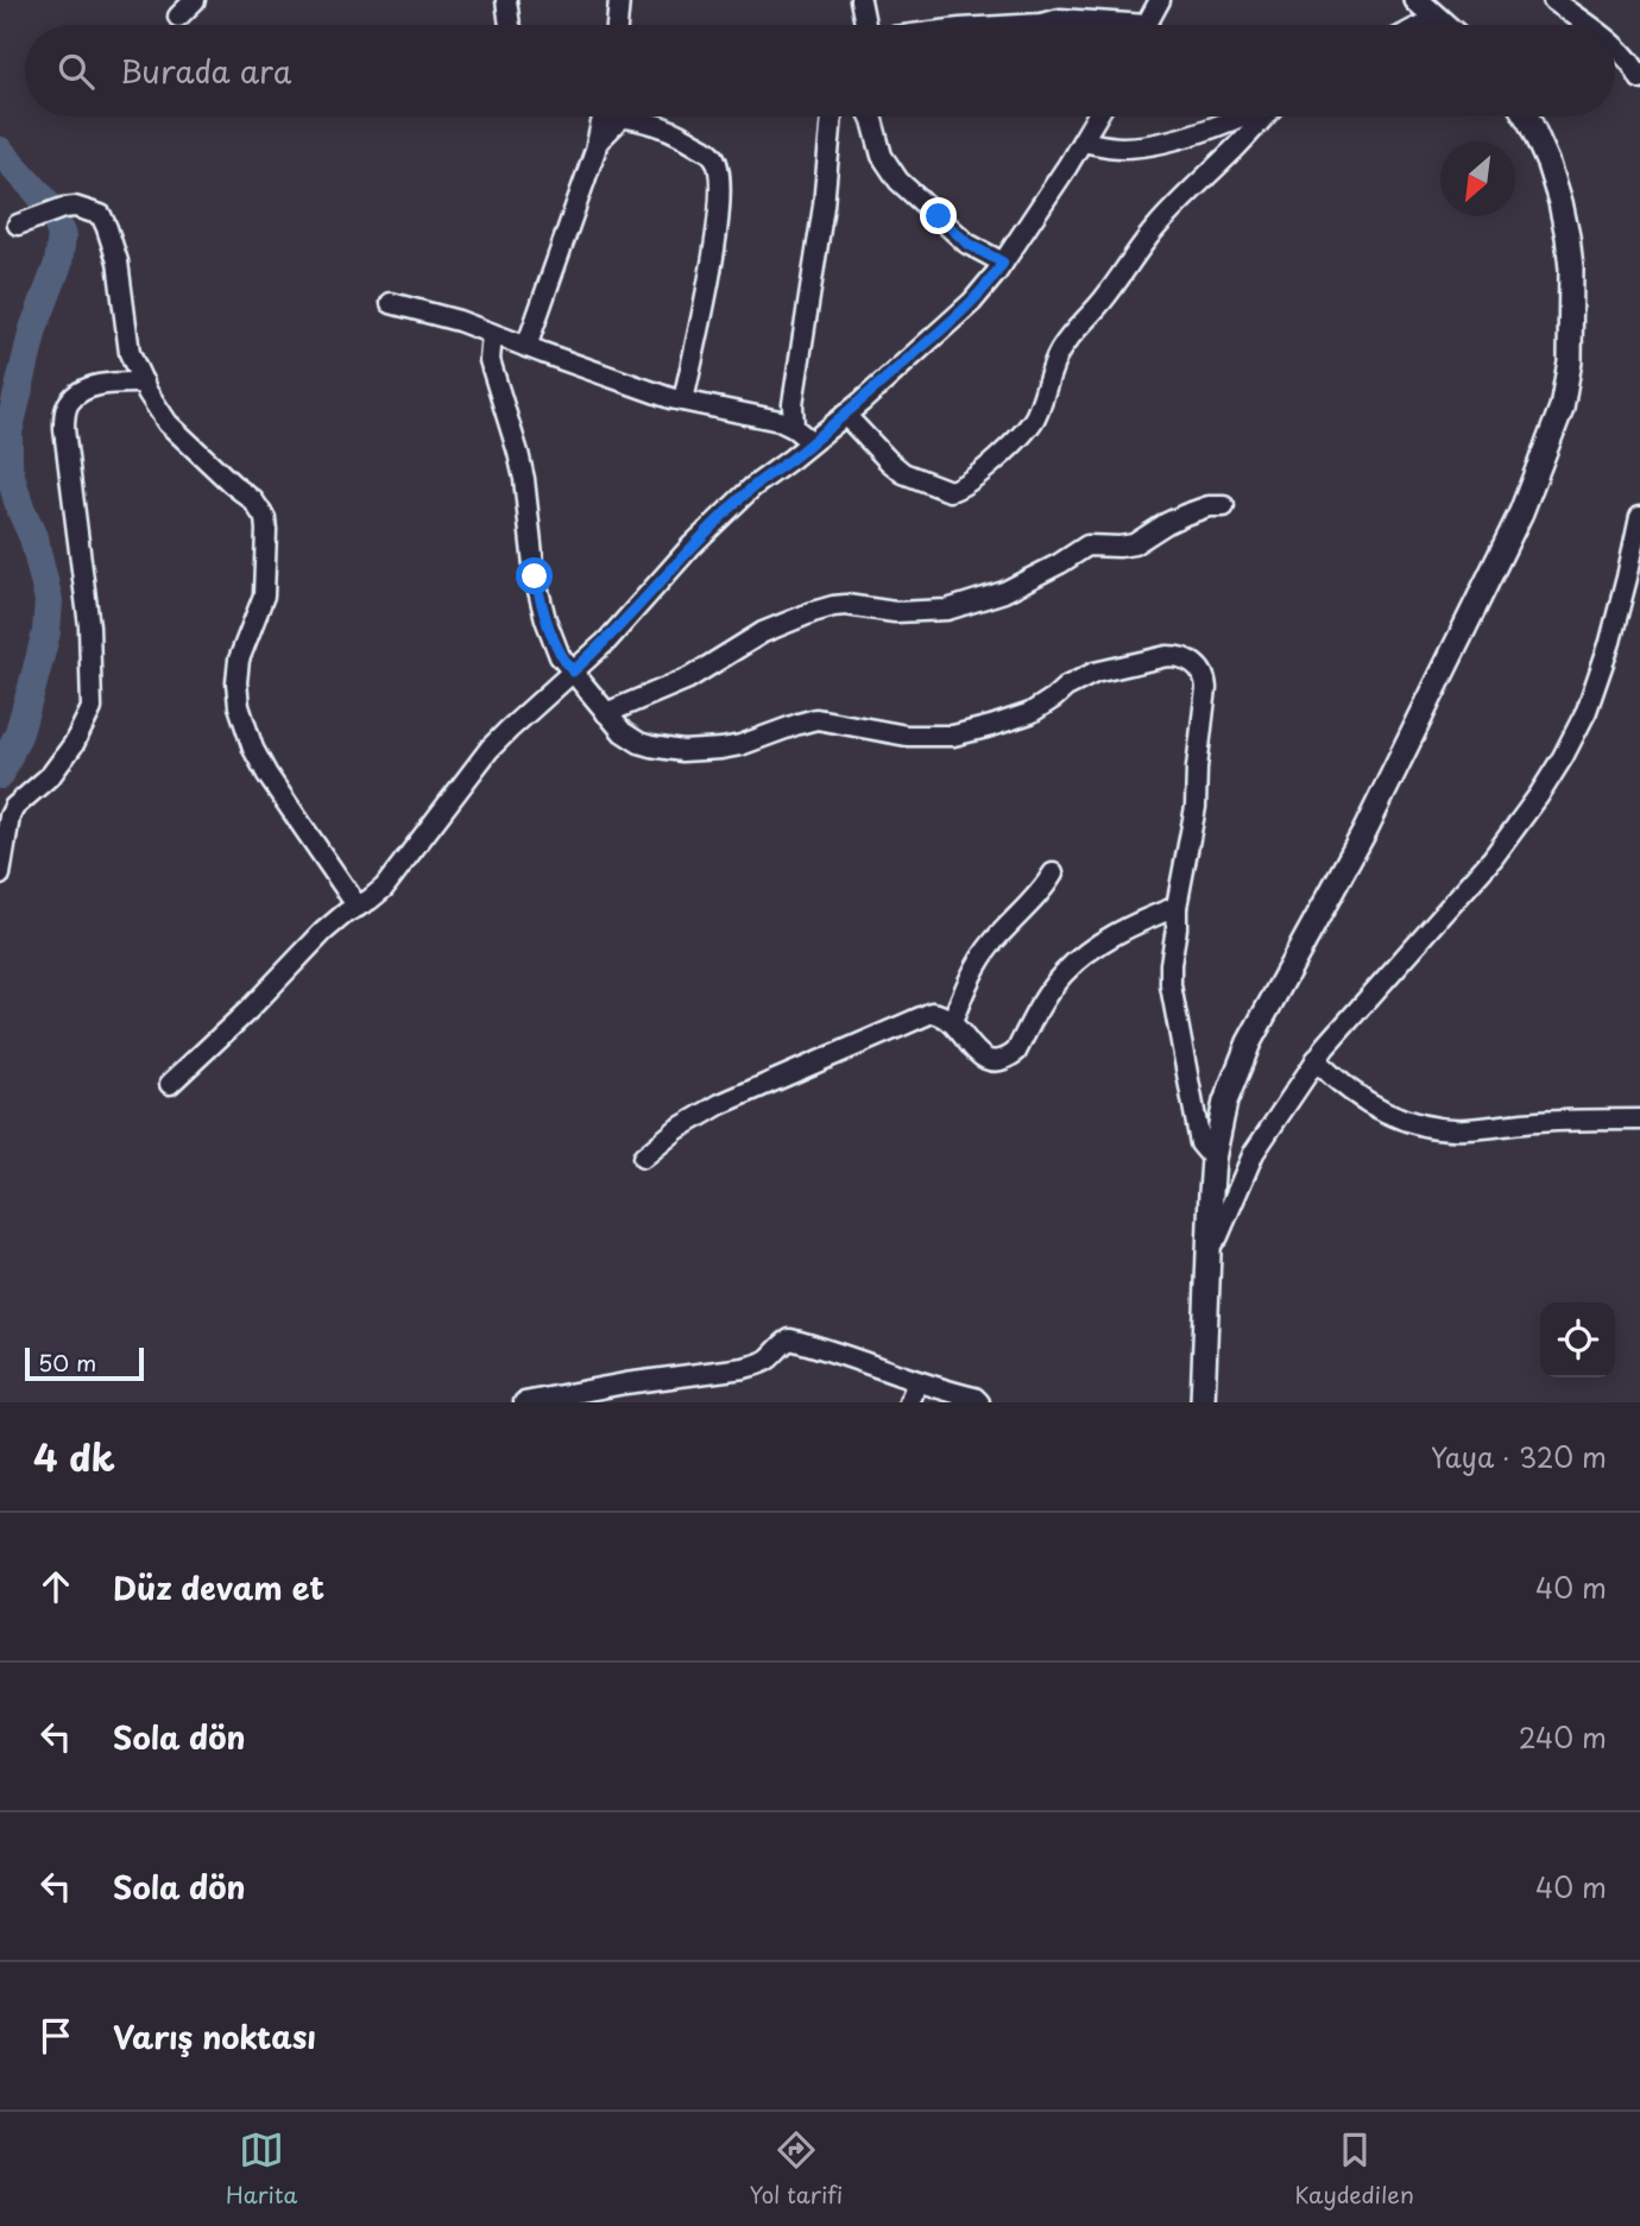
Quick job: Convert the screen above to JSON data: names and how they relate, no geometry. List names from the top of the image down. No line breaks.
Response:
{"scale_bar":"50 m","north":"bottom left","page":{"search":"Burada ara","scale":"50 m","heading":["4 dk","Yaya · 320 m"],"list":[["Düz devam et","40 m"],["Sola dön","240 m"],["Sola dön","40 m"],"Varış noktası"],"nav":["Harita","Yol tarifi","Kaydedilen"]}}
